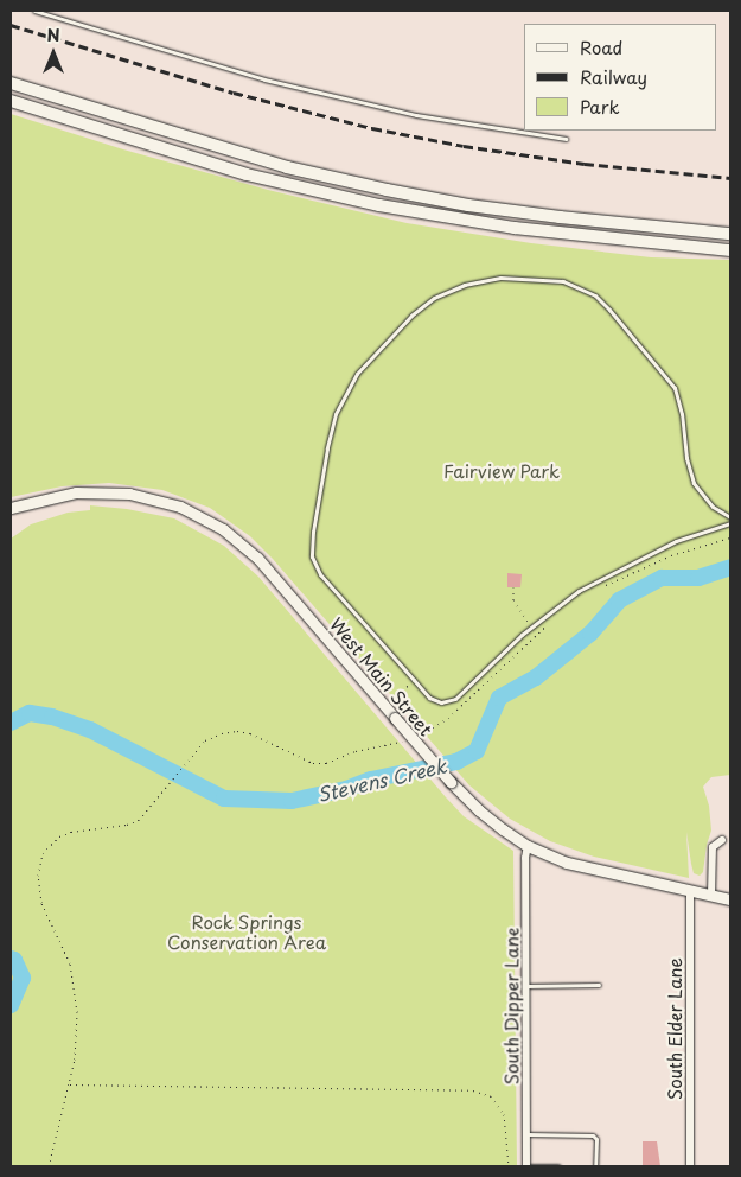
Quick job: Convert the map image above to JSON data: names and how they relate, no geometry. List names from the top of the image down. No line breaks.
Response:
{"streets":{"street":["West Main Street","South Dipper Lane","South Elder Lane"]},"crossings":[["West Main Street","South Dipper Lane"],["West Main Street","South Elder Lane"]],"water":["Stevens Creek"],"parks":["Fairview Park","Rock Springs Conservation Area"],"legend":["Road","Railway","Park"],"north":"top"}
